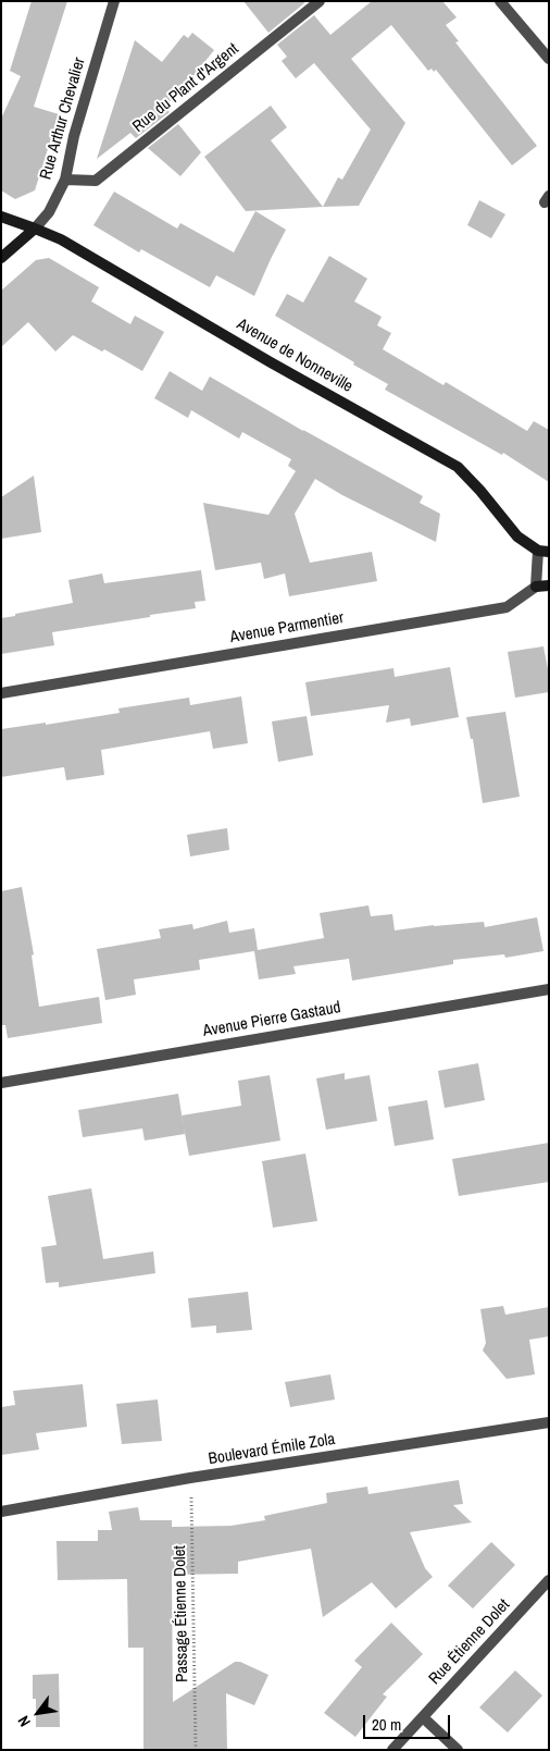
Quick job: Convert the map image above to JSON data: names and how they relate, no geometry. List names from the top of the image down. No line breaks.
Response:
{"streets":{"street":["Rue du Plant d'Argent","Rue Arthur Chevalier","Avenue de Nonneville","Avenue Parmentier","Avenue Pierre Gastaud","Boulevard Émile Zola","Rue Étienne Dolet"],"path":["Passage Étienne Dolet"]},"crossings":[["Rue du Plant d'Argent","Rue Arthur Chevalier"],["Rue Arthur Chevalier","Avenue de Nonneville"],["Boulevard Émile Zola","Passage Étienne Dolet"]],"scale_bar":"20 m","north":"bottom left"}
